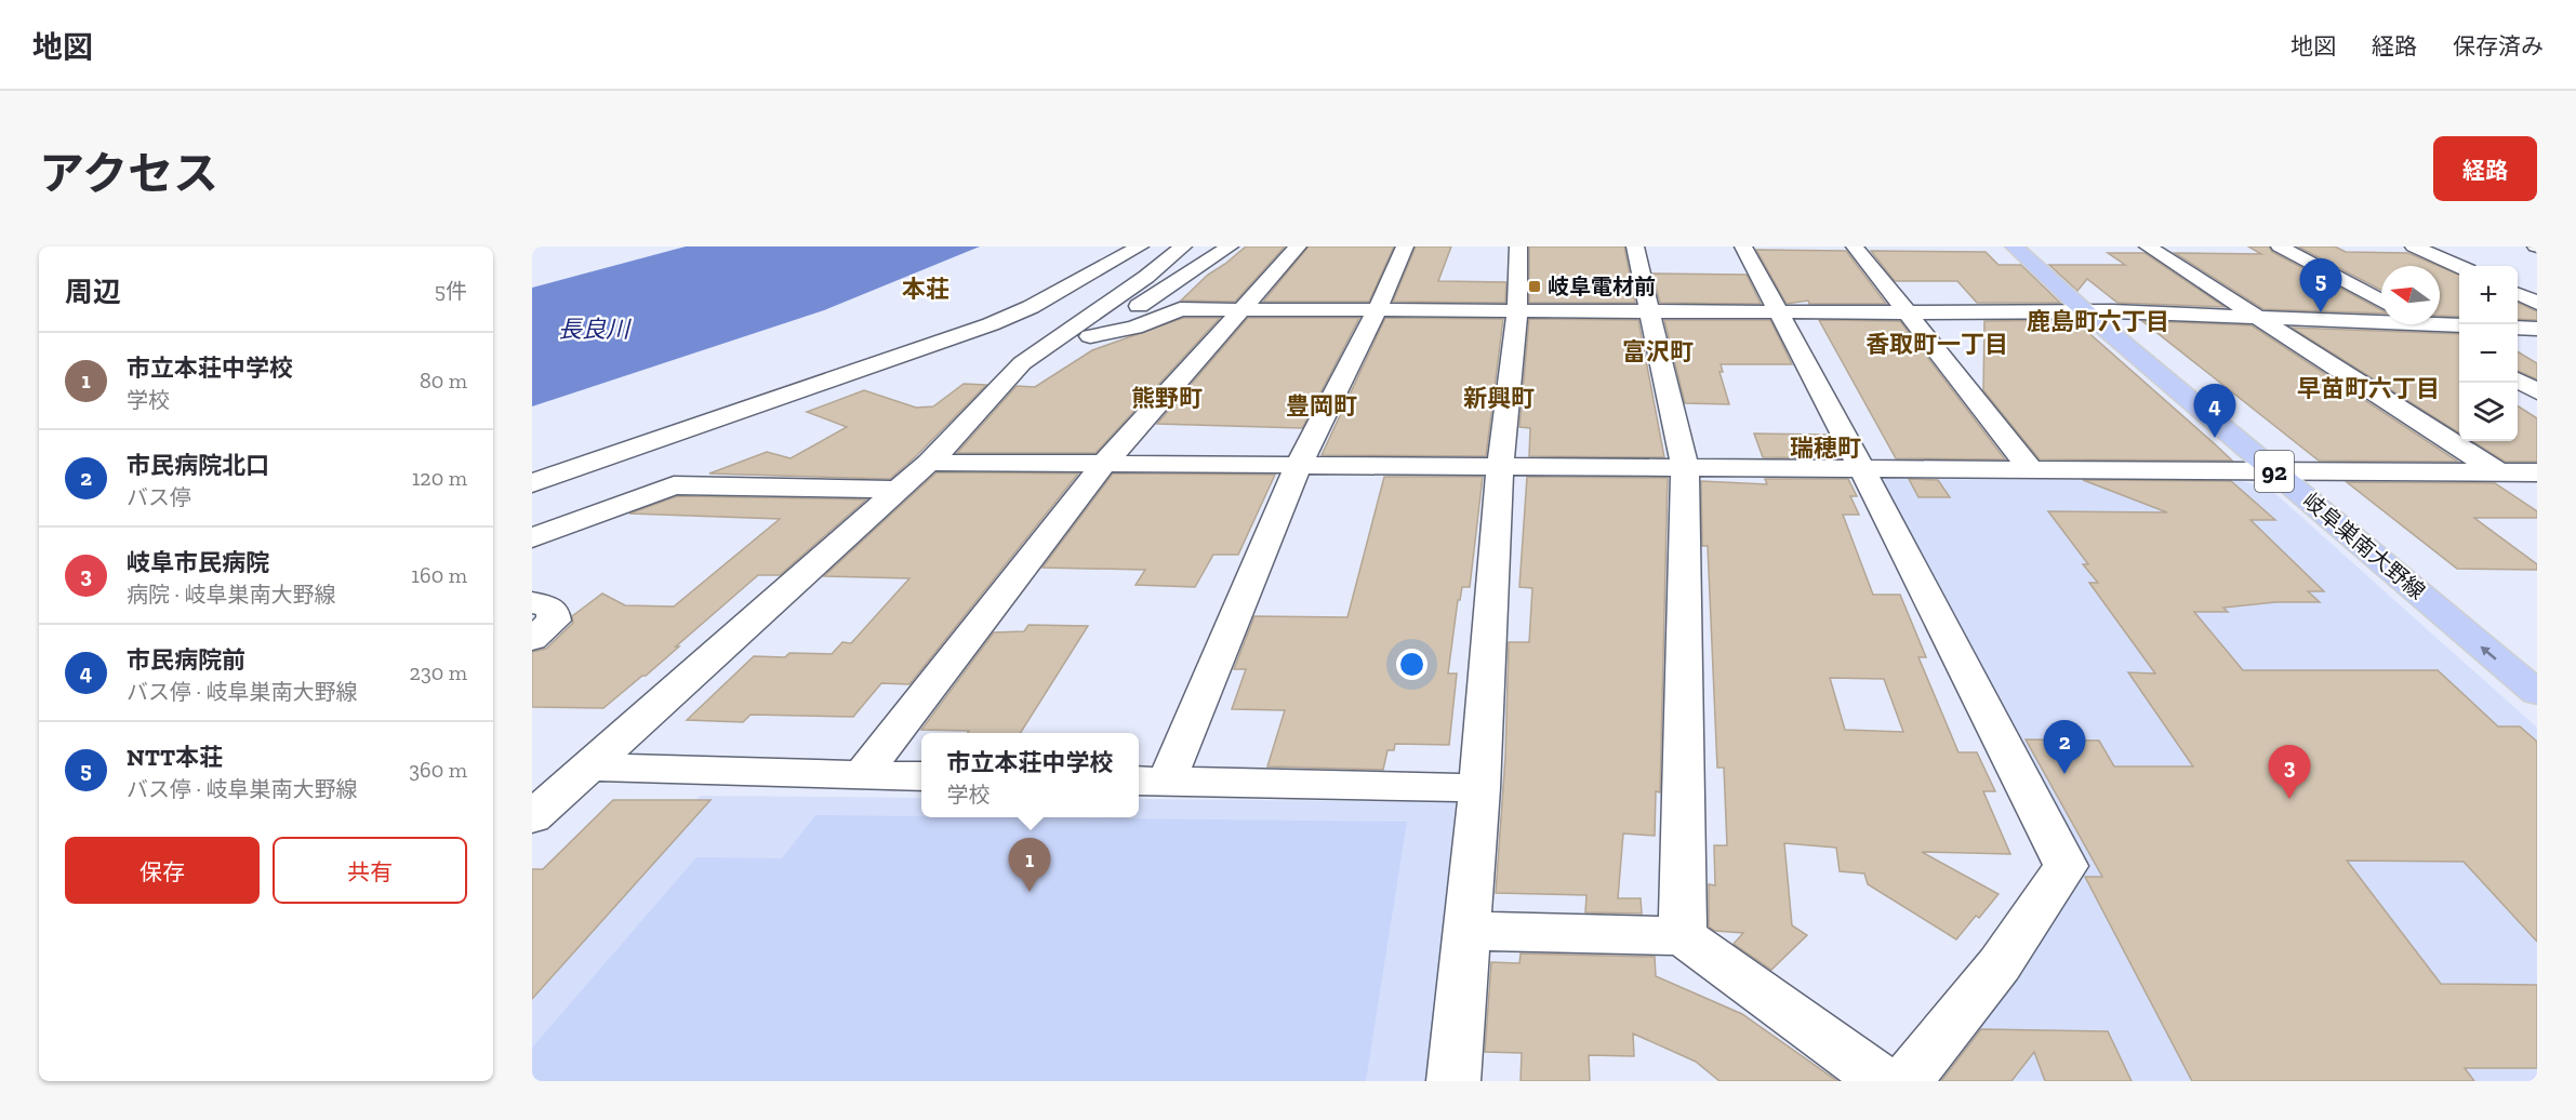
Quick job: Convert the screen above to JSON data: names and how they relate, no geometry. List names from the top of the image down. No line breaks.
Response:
{"streets":{"main road":["92","岐阜巣南大野線"]},"districts":["本荘","鹿島町六丁目","香取町一丁目","富沢町","早苗町六丁目","熊野町","新興町","豊岡町","瑞穂町"],"water":["長良川"],"places":{"transit":["岐阜電材前"]},"north":"left","page":{"header":"地図","nav":["地図","経路","保存済み"],"title":"アクセス","buttons":["経路",["保存","共有"]],"heading":["周辺","5件"],"pins":["5","4","2","3","1"],"map_buttons":["+","−"],"list":[{"mark":"1","name":"市立本荘中学校","note":"学校","value":"80 m"},{"mark":"2","name":"市民病院北口","note":"バス停","value":"120 m"},{"mark":"3","name":"岐阜市民病院","note":"病院 · 岐阜巣南大野線","value":"160 m"},{"mark":"4","name":"市民病院前","note":"バス停 · 岐阜巣南大野線","value":"230 m"},{"mark":"5","name":"NTT本荘","note":"バス停 · 岐阜巣南大野線","value":"360 m"}],"popup":["市立本荘中学校","学校"]}}
